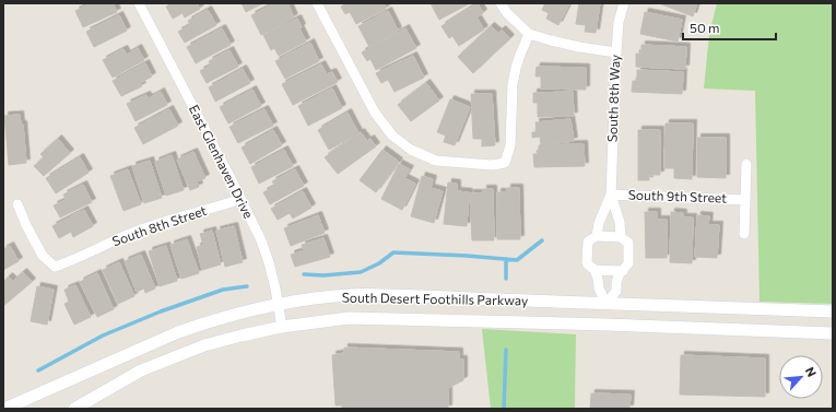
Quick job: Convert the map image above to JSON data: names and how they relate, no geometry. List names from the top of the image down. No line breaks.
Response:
{"streets":{"street":["South 8th Way","East Glenhaven Drive","South 9th Street","South 8th Street","South Desert Foothills Parkway"]},"crossings":[["South 8th Way","South 9th Street"],["South 8th Way","South Desert Foothills Parkway"],["East Glenhaven Drive","South 8th Street"],["East Glenhaven Drive","South Desert Foothills Parkway"]],"scale_bar":"50 m","north":"top right"}
